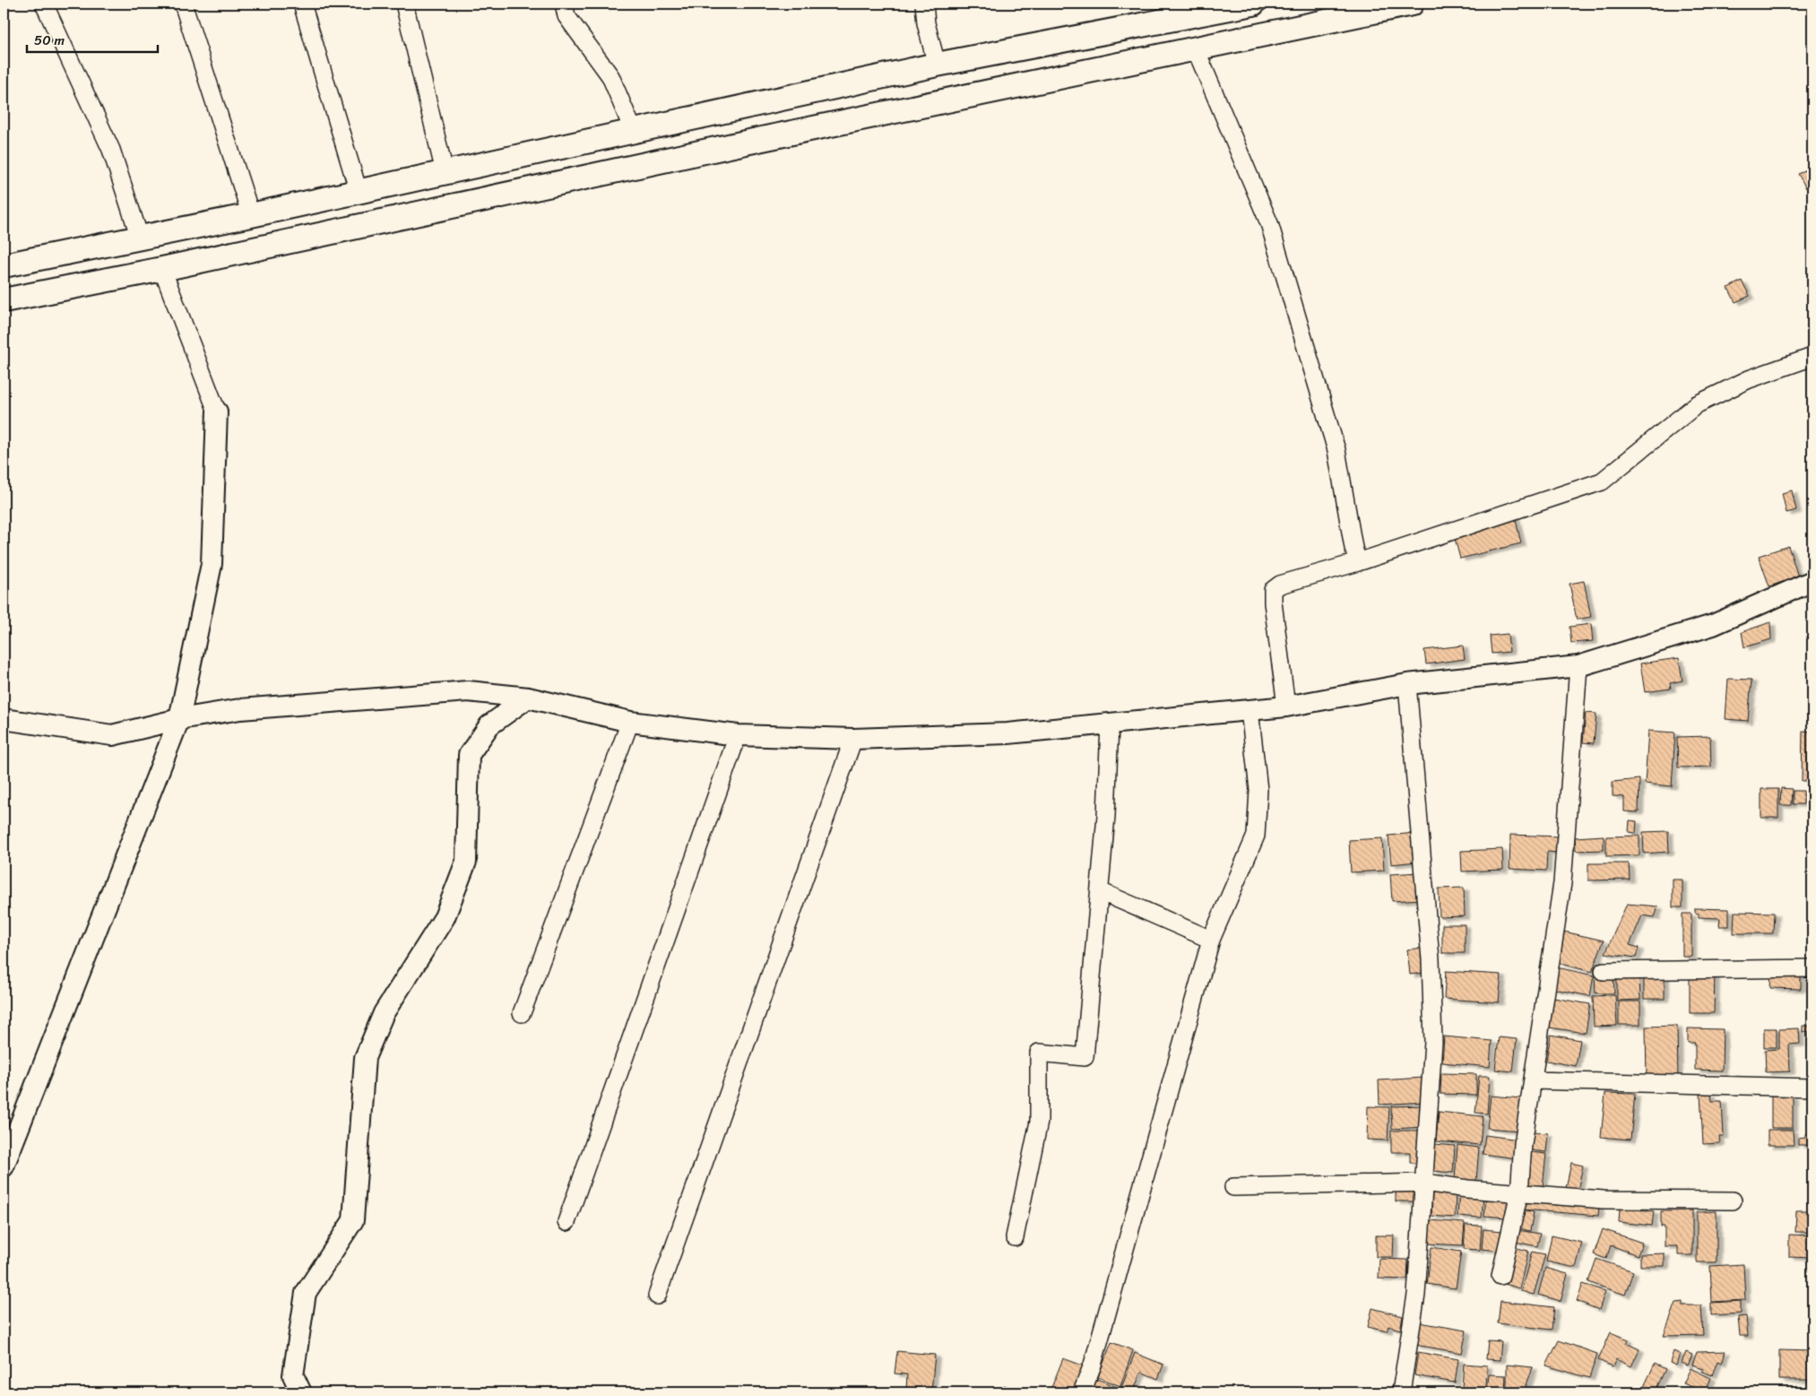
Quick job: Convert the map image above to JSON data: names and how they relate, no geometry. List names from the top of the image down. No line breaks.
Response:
{"scale_bar":"50 m"}
